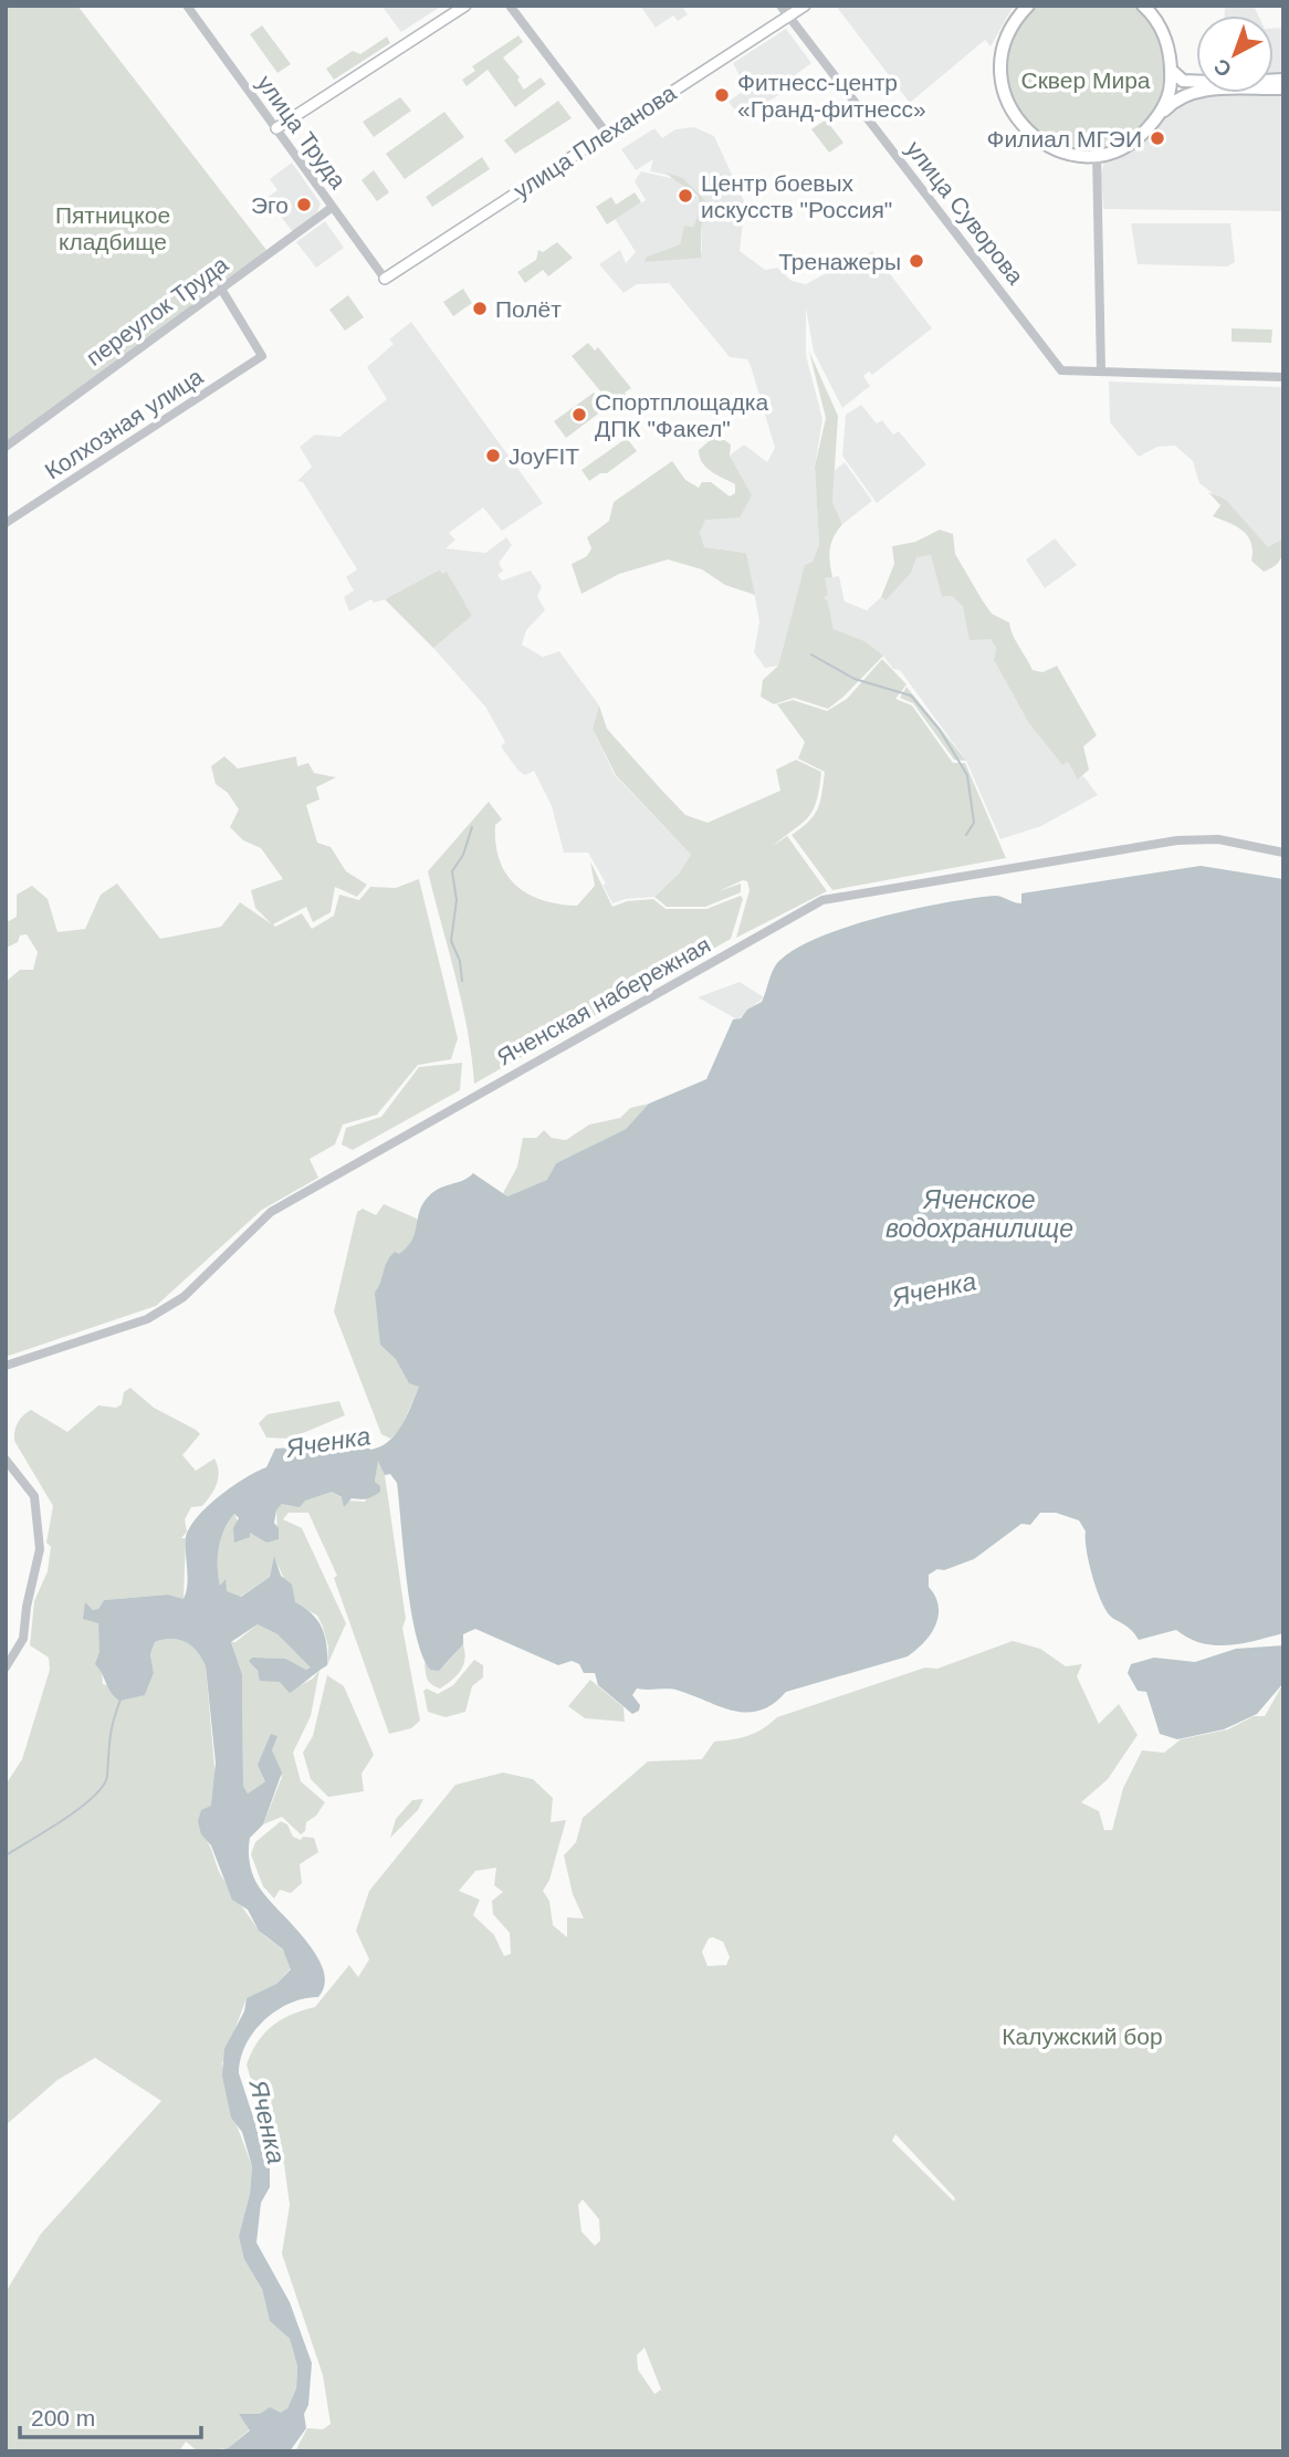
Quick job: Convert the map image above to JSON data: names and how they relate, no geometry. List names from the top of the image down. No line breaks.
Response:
{"streets":{"main road":["улица Плеханова"],"street":["улица Труда","улица Суворова","переулок Труда","Колхозная улица","Яченская набережная"]},"crossings":[["улица Труда","улица Плеханова"],["улица Труда","переулок Труда"],["улица Плеханова","улица Суворова"],["переулок Труда","Колхозная улица"]],"water":["Яченское водохранилище","Яченка"],"parks":["Сквер Мира","Пятницкое кладбище","Калужский бор"],"places":["Фитнесс-центр «Гранд-фитнесс»","Филиал МГЭИ","Центр боевых искусств \"Россия\"","Эго","Тренажеры","Полёт","Спортплощадка ДПК \"Факел\"","JoyFIT"],"scale_bar":"200 m","north":"bottom left"}
